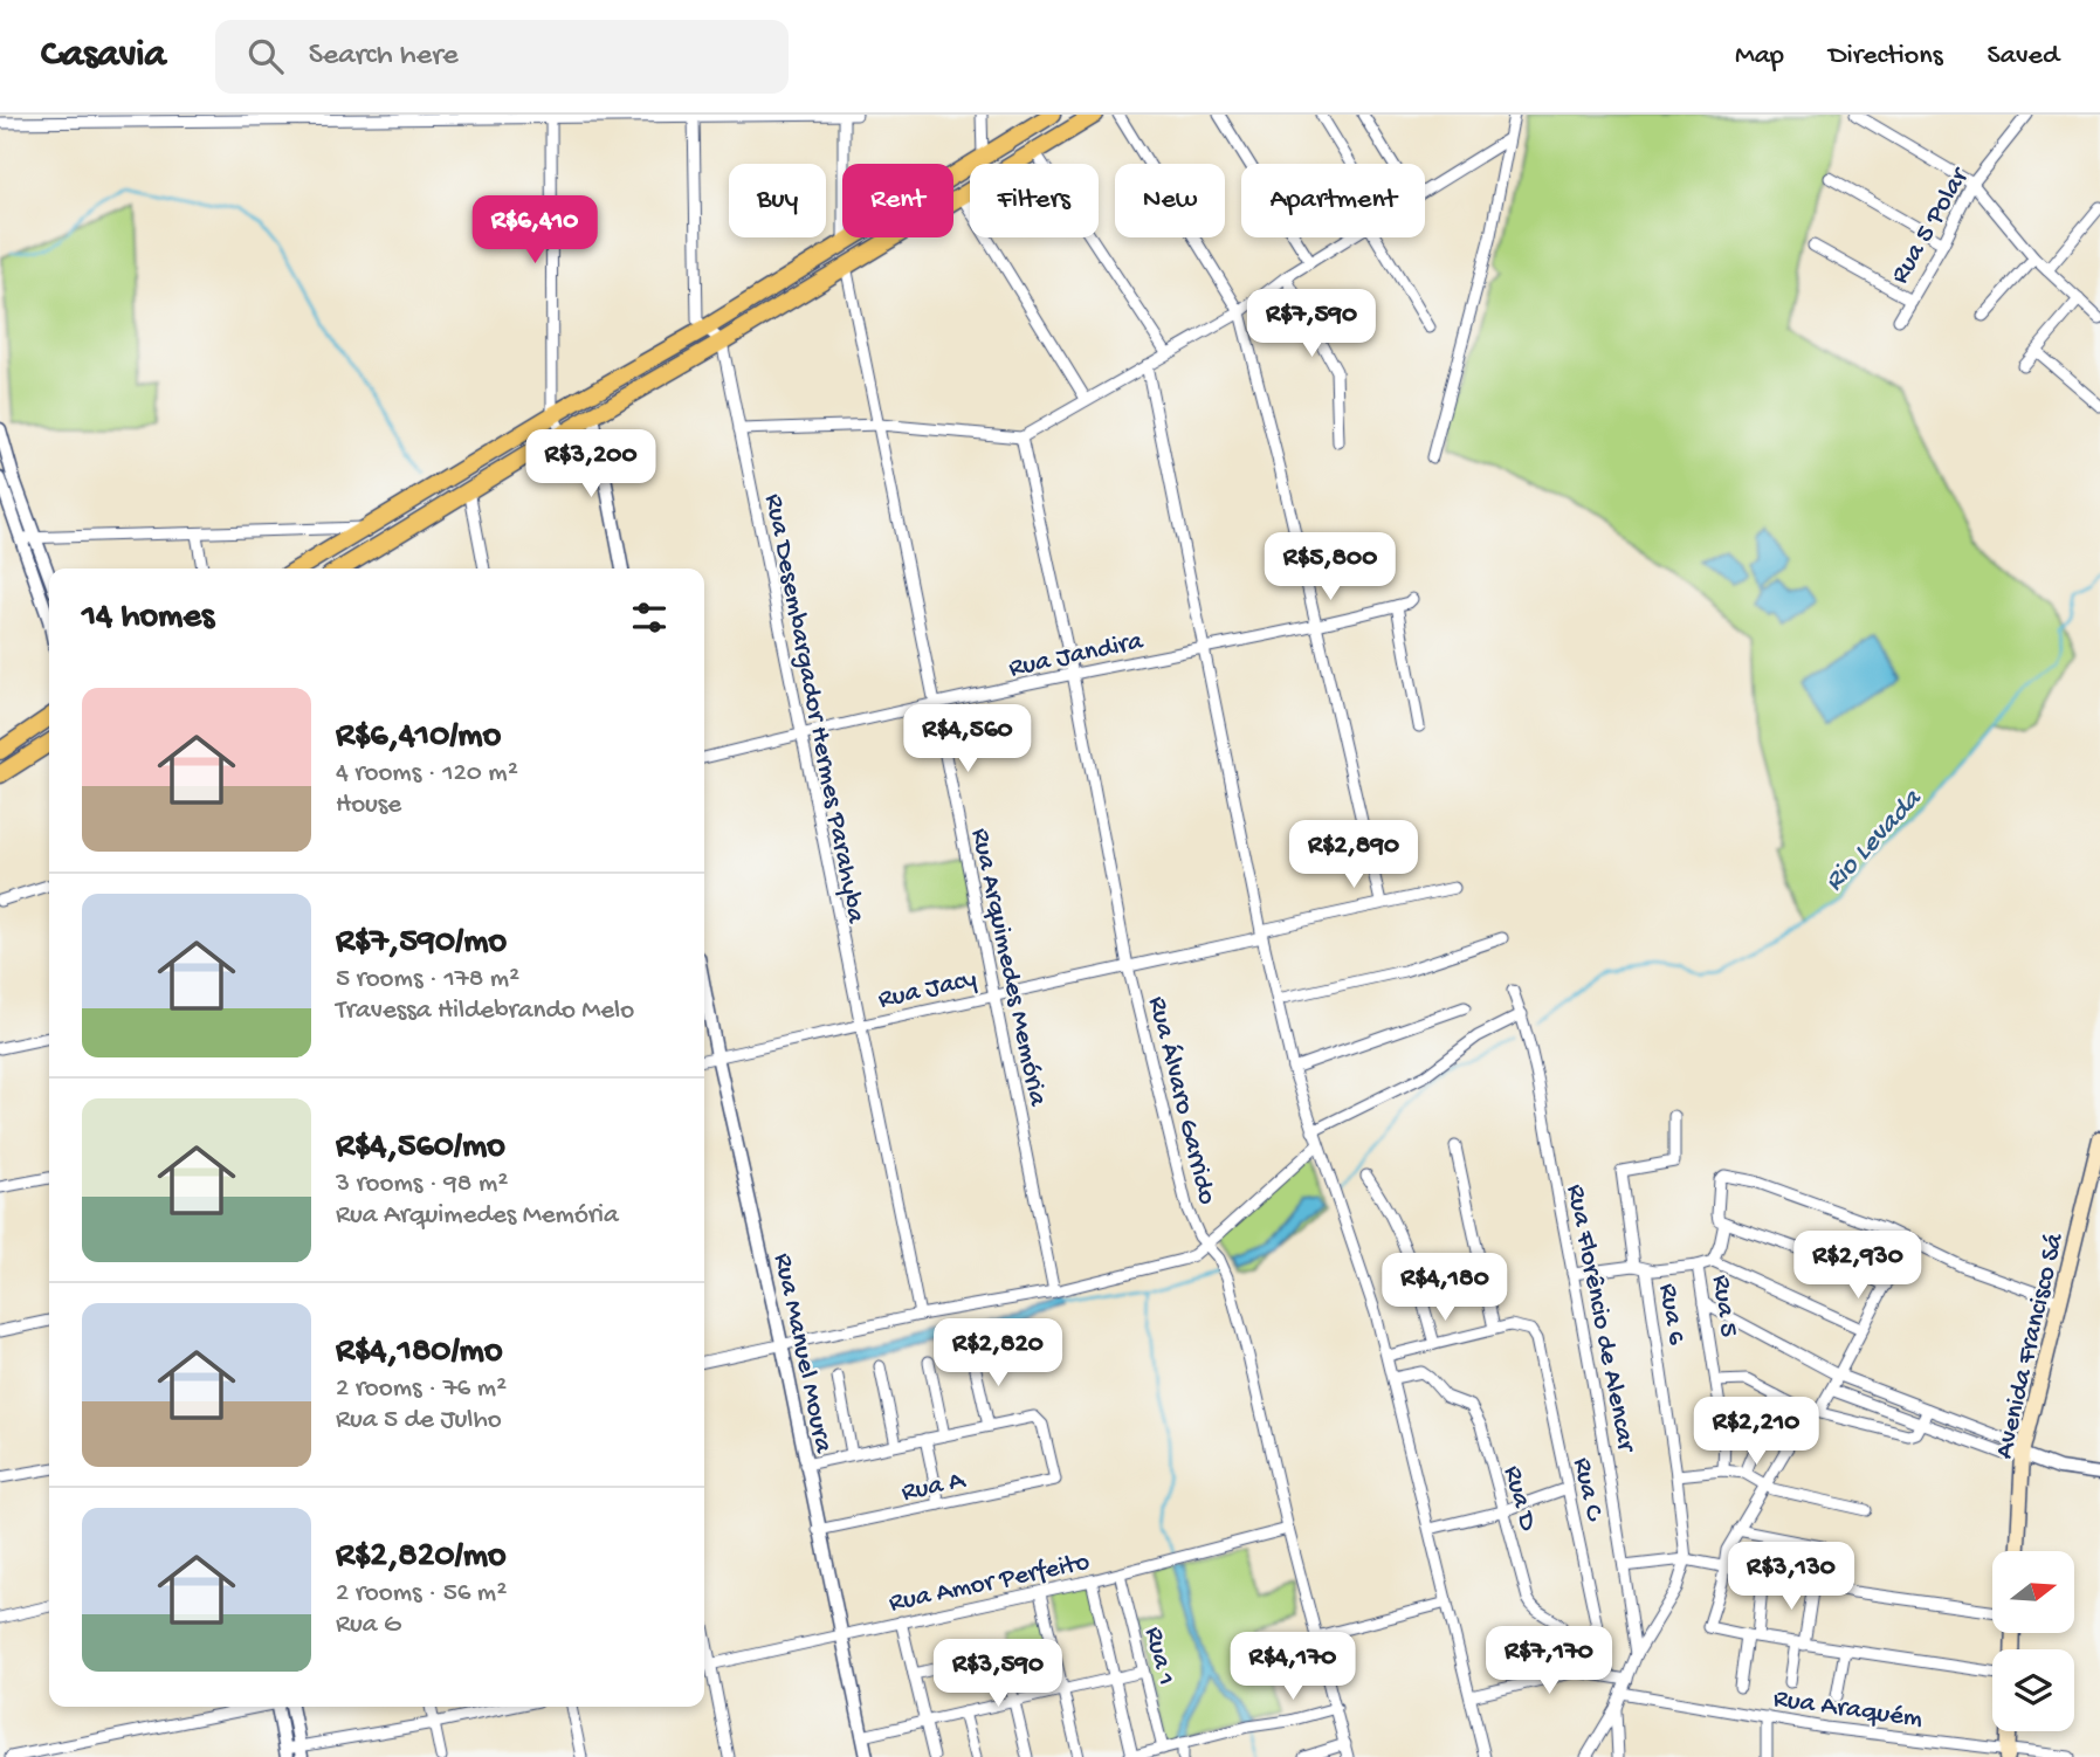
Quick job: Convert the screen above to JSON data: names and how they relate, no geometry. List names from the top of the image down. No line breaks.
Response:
{"streets":{"main road":["Avenida Francisco Sá"],"street":["Rua 5 Polar","Rua Jandira","Rua Desembargador Hermes Parahyba","Rua Arquimedes Memória","Rua Jacy","Rua Álvaro Garrido","Rua 5","Rua 6","Rua Florêncio de Alencar","Rua Manuel Moura","Rua A","Rua C","Rua D","Rua Amor Perfeito","Rua 1","Rua Araquém"]},"crossings":[["Rua Jandira","Rua Desembargador Hermes Parahyba"],["Rua Jandira","Rua Arquimedes Memória"],["Rua Jandira","Rua Álvaro Garrido"],["Rua Desembargador Hermes Parahyba","Rua Jacy"],["Rua Arquimedes Memória","Rua Jacy"],["Rua Jacy","Rua Álvaro Garrido"],["Rua Jacy","Rua Manuel Moura"],["Rua Álvaro Garrido","Rua Amor Perfeito"],["Rua Manuel Moura","Rua A"],["Rua Manuel Moura","Rua Amor Perfeito"],["Rua Amor Perfeito","Rua 1"]],"water":["Rio Levada"],"north":"right","page":{"header":"Casavia","search":"Search here","nav":["Map","Directions","Saved"],"chip":["Buy","Rent","Filters","New","Apartment"],"price":["R$6,410","R$7,590","R$3,200","R$5,800","R$4,560","R$2,890","R$2,930","R$4,180","R$2,820","R$2,210","R$3,130","R$7,170","R$4,170","R$3,590"],"heading":"14 homes","list":[{"name":"R$6,410/mo","note":"4 rooms · 120 m² · House"},{"name":"R$7,590/mo","note":"5 rooms · 178 m² · Travessa Hildebrando Melo"},{"name":"R$4,560/mo","note":"3 rooms · 98 m² · Rua Arquimedes Memória"},{"name":"R$4,180/mo","note":"2 rooms · 76 m² · Rua 5 de Julho"},{"name":"R$2,820/mo","note":"2 rooms · 56 m² · Rua G"}]}}
